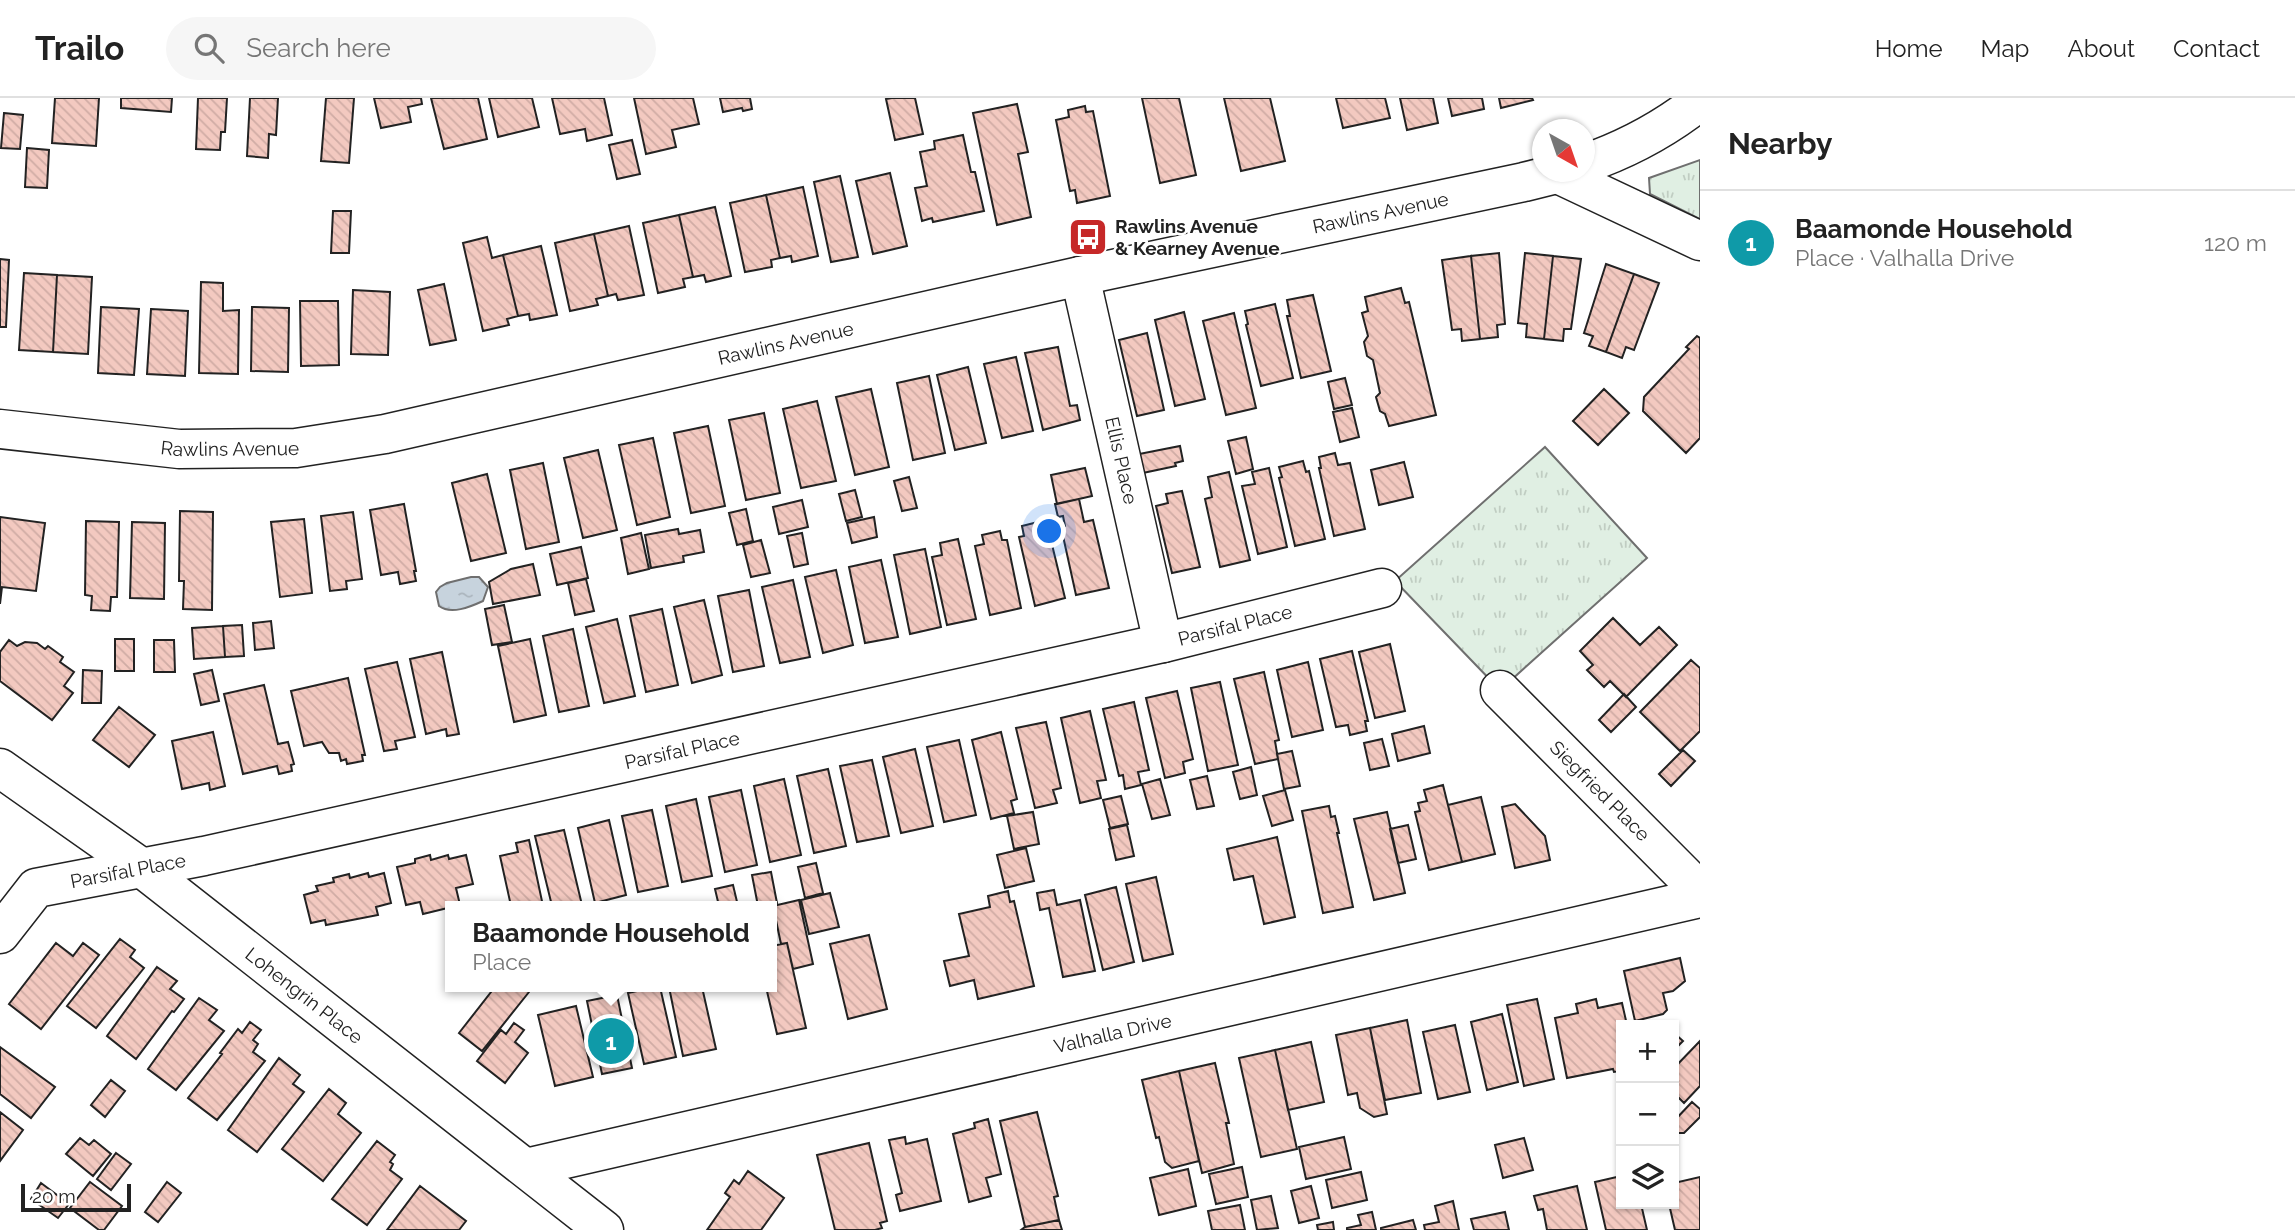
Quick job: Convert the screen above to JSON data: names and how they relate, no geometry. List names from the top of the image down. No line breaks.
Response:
{"streets":{"street":["Rawlins Avenue","Ellis Place","Parsifal Place","Siegfried Place","Lohengrin Place","Valhalla Drive"]},"crossings":[["Rawlins Avenue","Ellis Place"],["Ellis Place","Parsifal Place"],["Parsifal Place","Lohengrin Place"],["Lohengrin Place","Valhalla Drive"]],"places":{"bus stop":["Rawlins Avenue & Kearney Avenue"]},"scale_bar":"20 m","north":"bottom right","page":{"header":"Trailo","search":"Search here","nav":["Home","Map","About","Contact"],"heading":"Nearby","list":[{"mark":"1","name":"Baamonde Household","note":"Place · Valhalla Drive","value":"120 m"}],"popup":["Baamonde Household","Place"],"pins":"1","map_buttons":["+","−"],"scale":"20 m"}}
